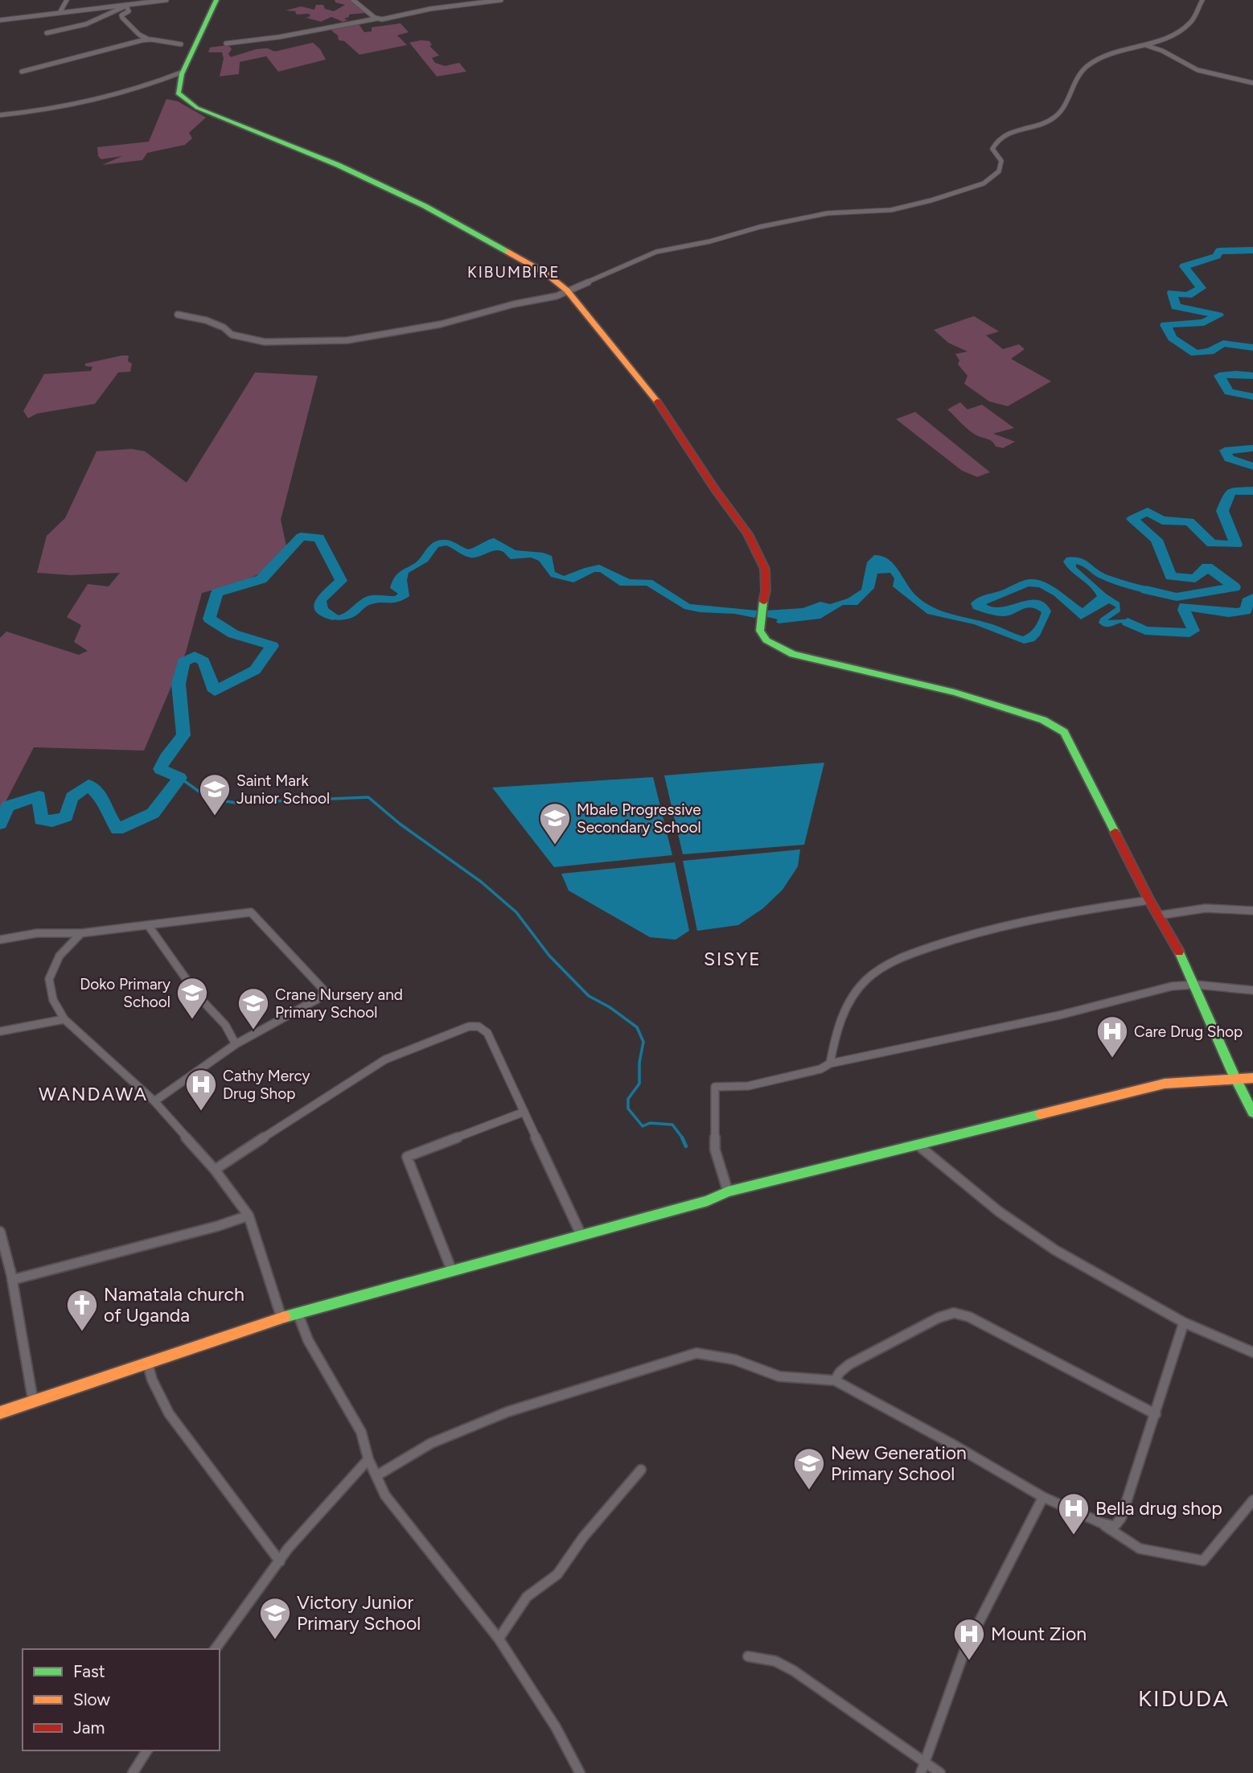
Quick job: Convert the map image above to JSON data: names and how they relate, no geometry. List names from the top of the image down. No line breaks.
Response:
{"districts":["KIBUMBIRE","SISYE","WANDAWA","KIDUDA"],"places":{"school or university":["Saint Mark Junior School","Mbale Progressive Secondary School","Doko Primary School","Crane Nursery and Primary School","New Generation Primary School","Victory Junior Primary School"],"hospital":["Care Drug Shop","Cathy Mercy Drug Shop","Bella drug shop","Mount Zion"],"church":["Namatala church of Uganda"]},"legend":["Fast","Slow","Jam"]}
